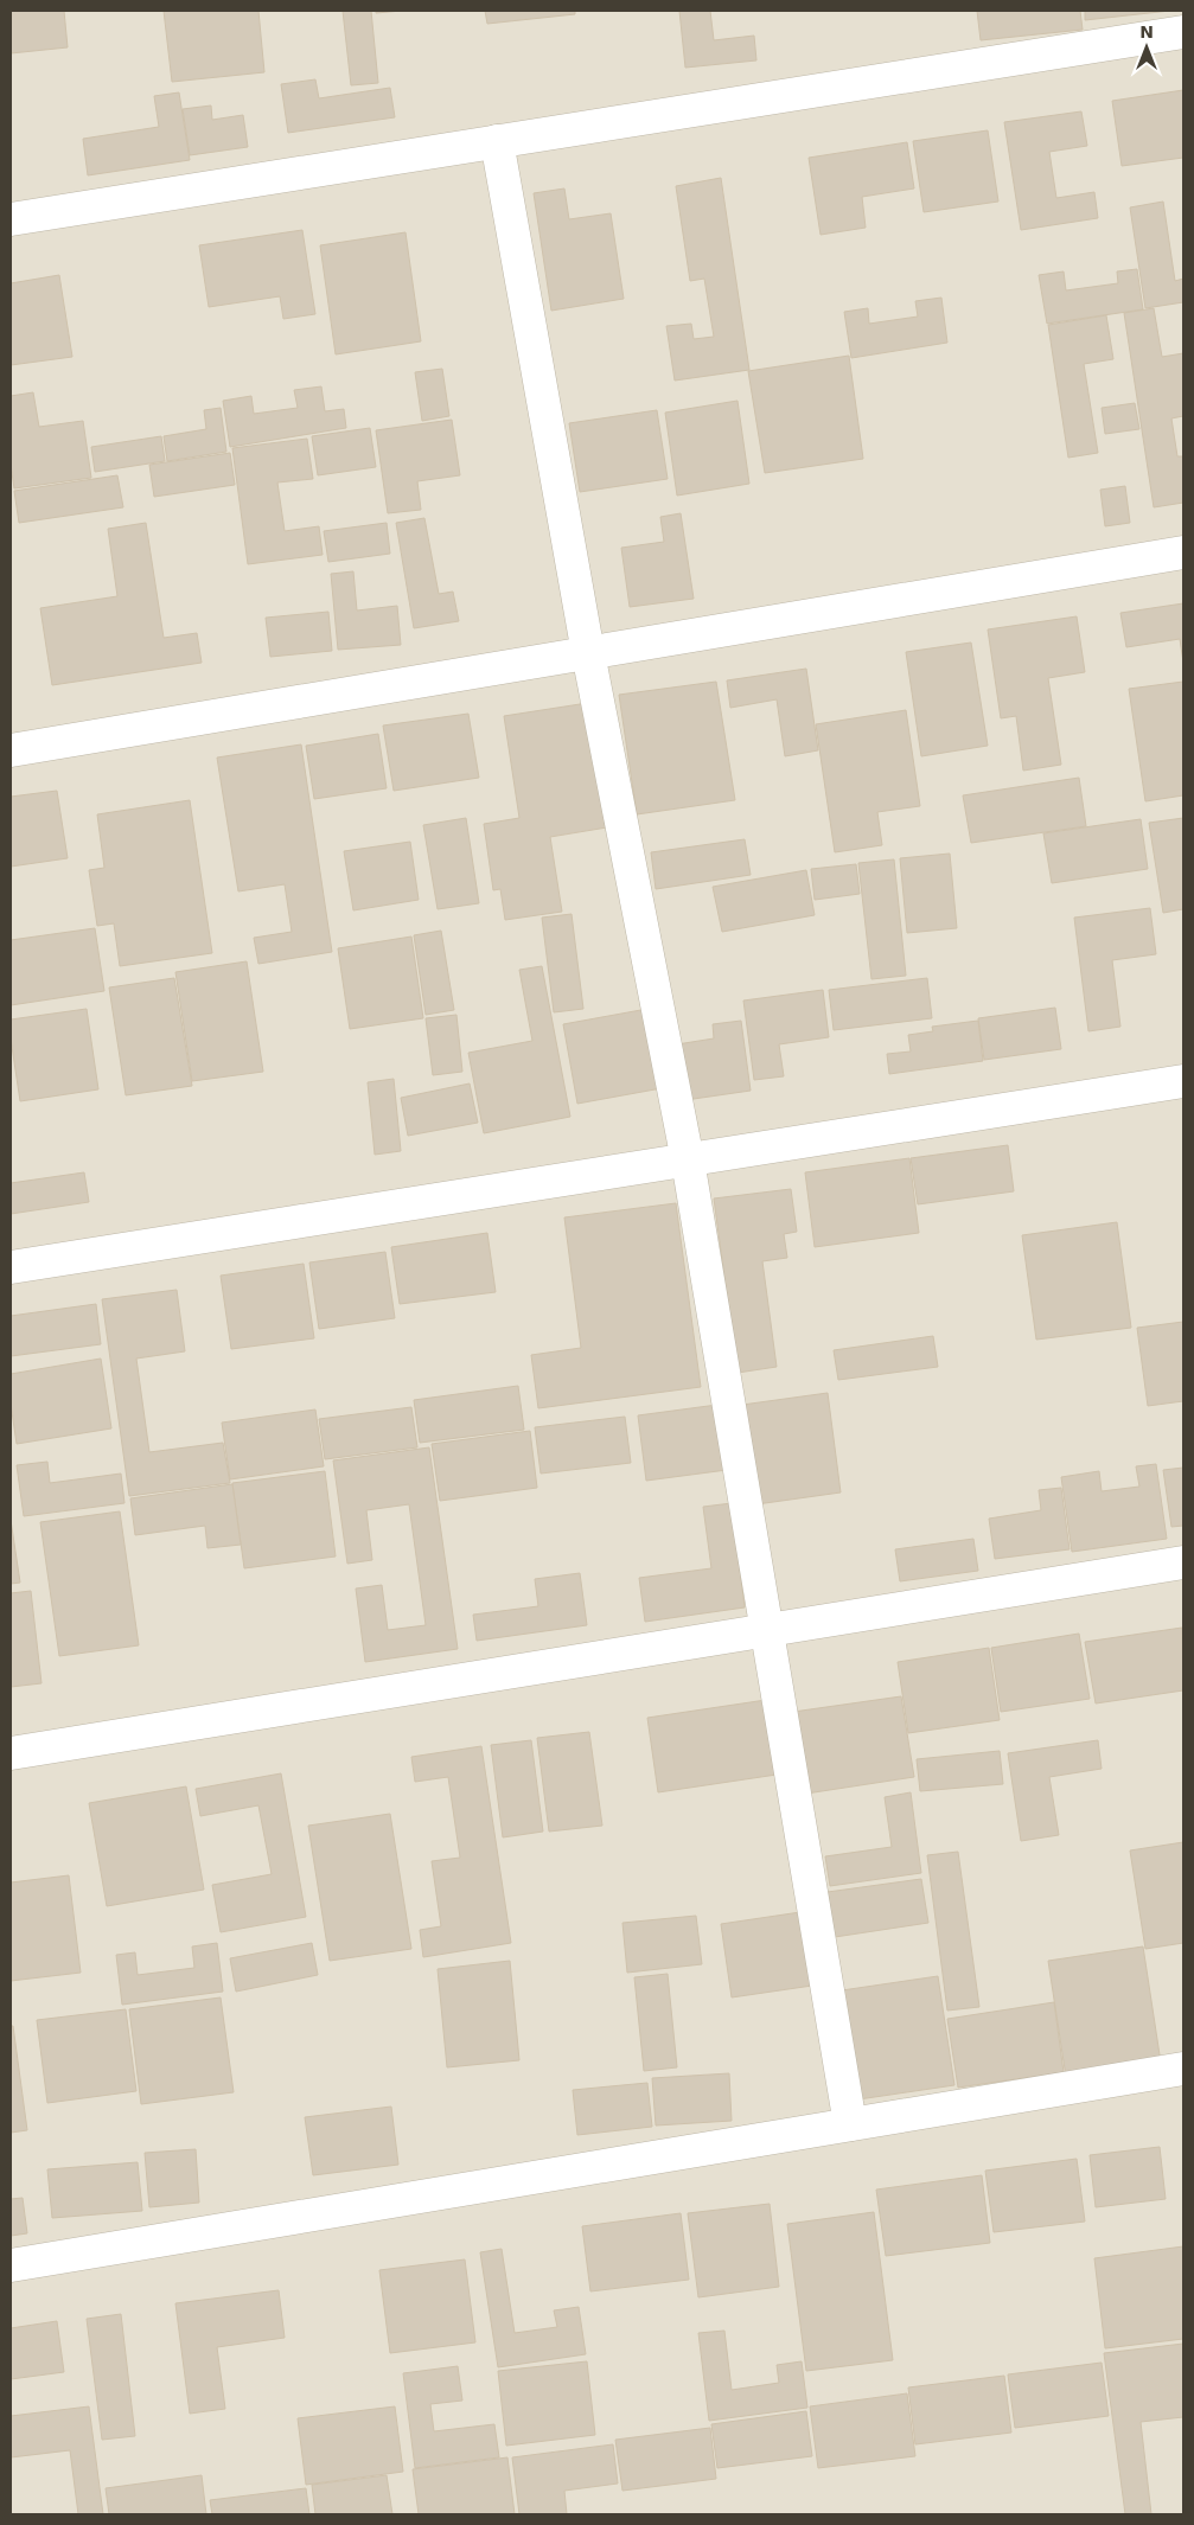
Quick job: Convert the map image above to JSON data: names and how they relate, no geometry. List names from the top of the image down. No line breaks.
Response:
{"north":"top"}
